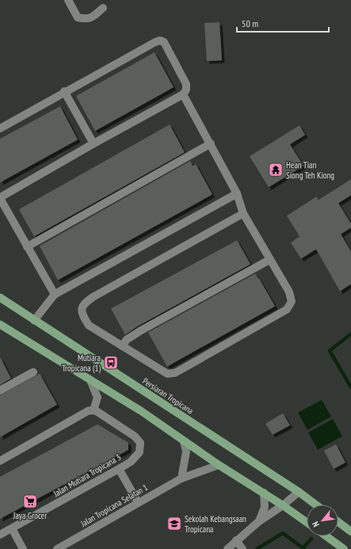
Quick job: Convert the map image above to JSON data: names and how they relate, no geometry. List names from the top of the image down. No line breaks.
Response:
{"streets":{"main road":["Persiaran Tropicana"],"street":["Jalan Mutiara Tropicana 3","Jalan Tropicana Selatan 1"]},"places":{"temple":["Hean Tian Siong Teh Kiong"],"bus stop":["Mutiara Tropicana (1)"],"supermarket":["Jaya Grocer"],"school or university":["Sekolah Kebangsaan Tropicana"]},"scale_bar":"50 m","north":"bottom left"}
